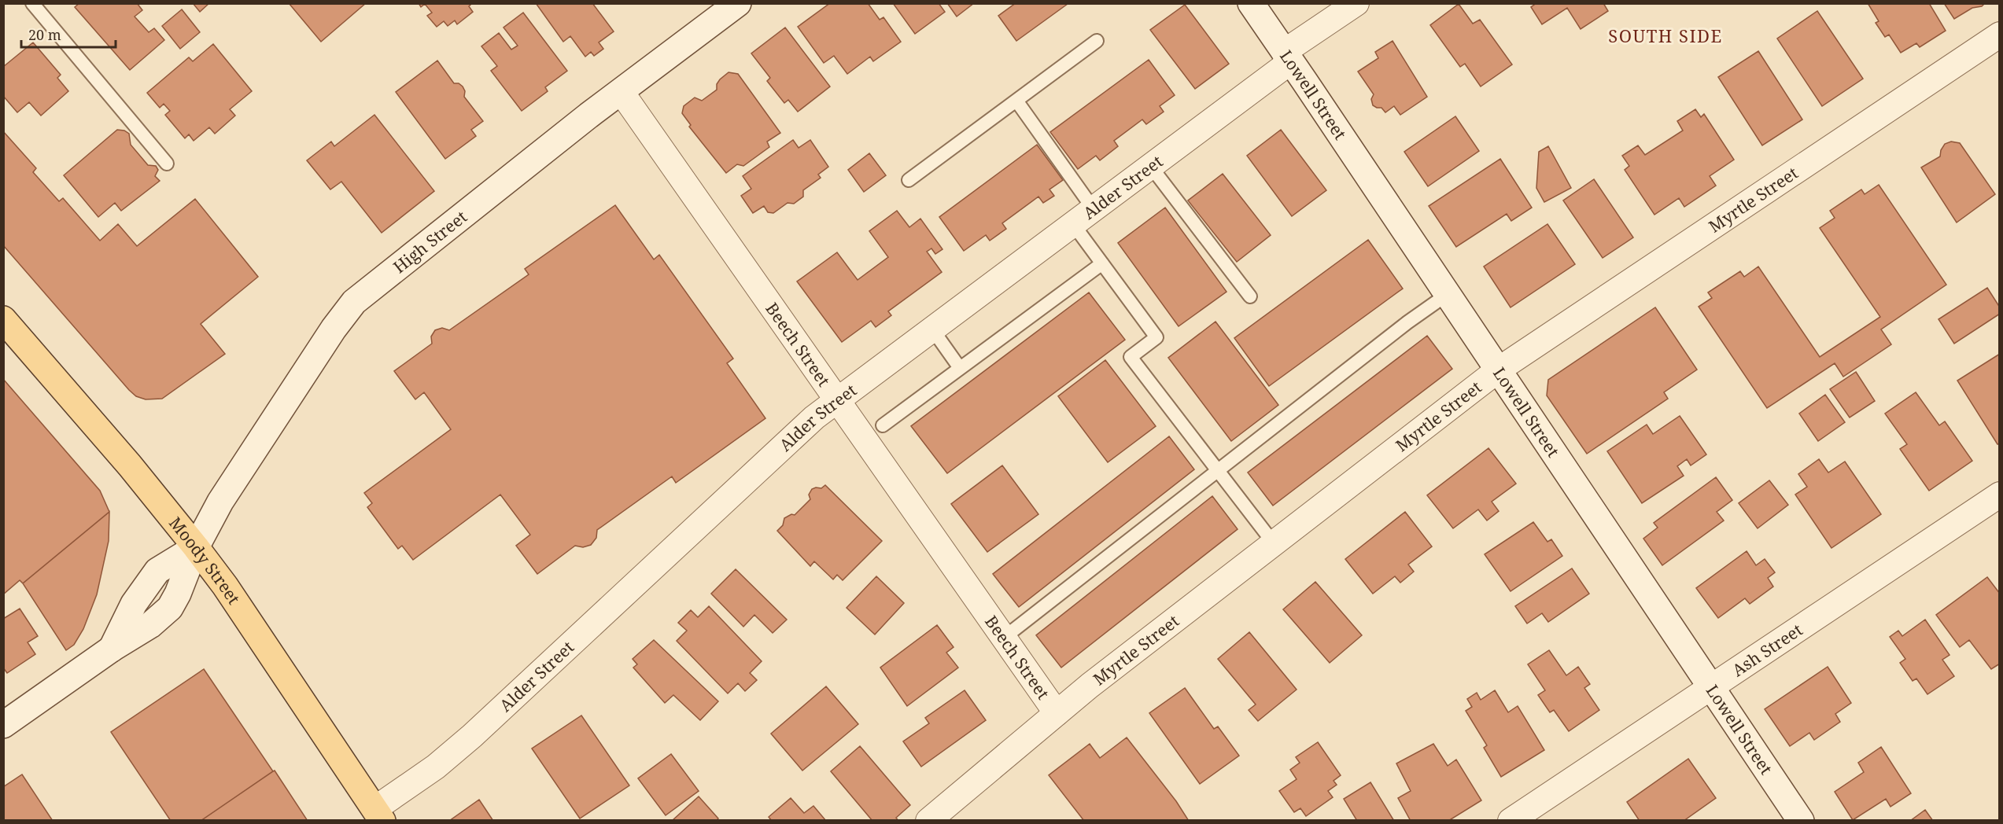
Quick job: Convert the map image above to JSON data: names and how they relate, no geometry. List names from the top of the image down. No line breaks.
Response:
{"streets":{"main road":["Moody Street"],"street":["Lowell Street","Alder Street","Myrtle Street","High Street","Beech Street","Ash Street"]},"crossings":[["Lowell Street","Alder Street"],["Lowell Street","Myrtle Street"],["Lowell Street","Ash Street"],["Alder Street","Beech Street"],["Alder Street","Moody Street"],["Myrtle Street","Beech Street"],["High Street","Beech Street"],["High Street","Moody Street"]],"districts":["SOUTH SIDE"],"scale_bar":"20 m"}
